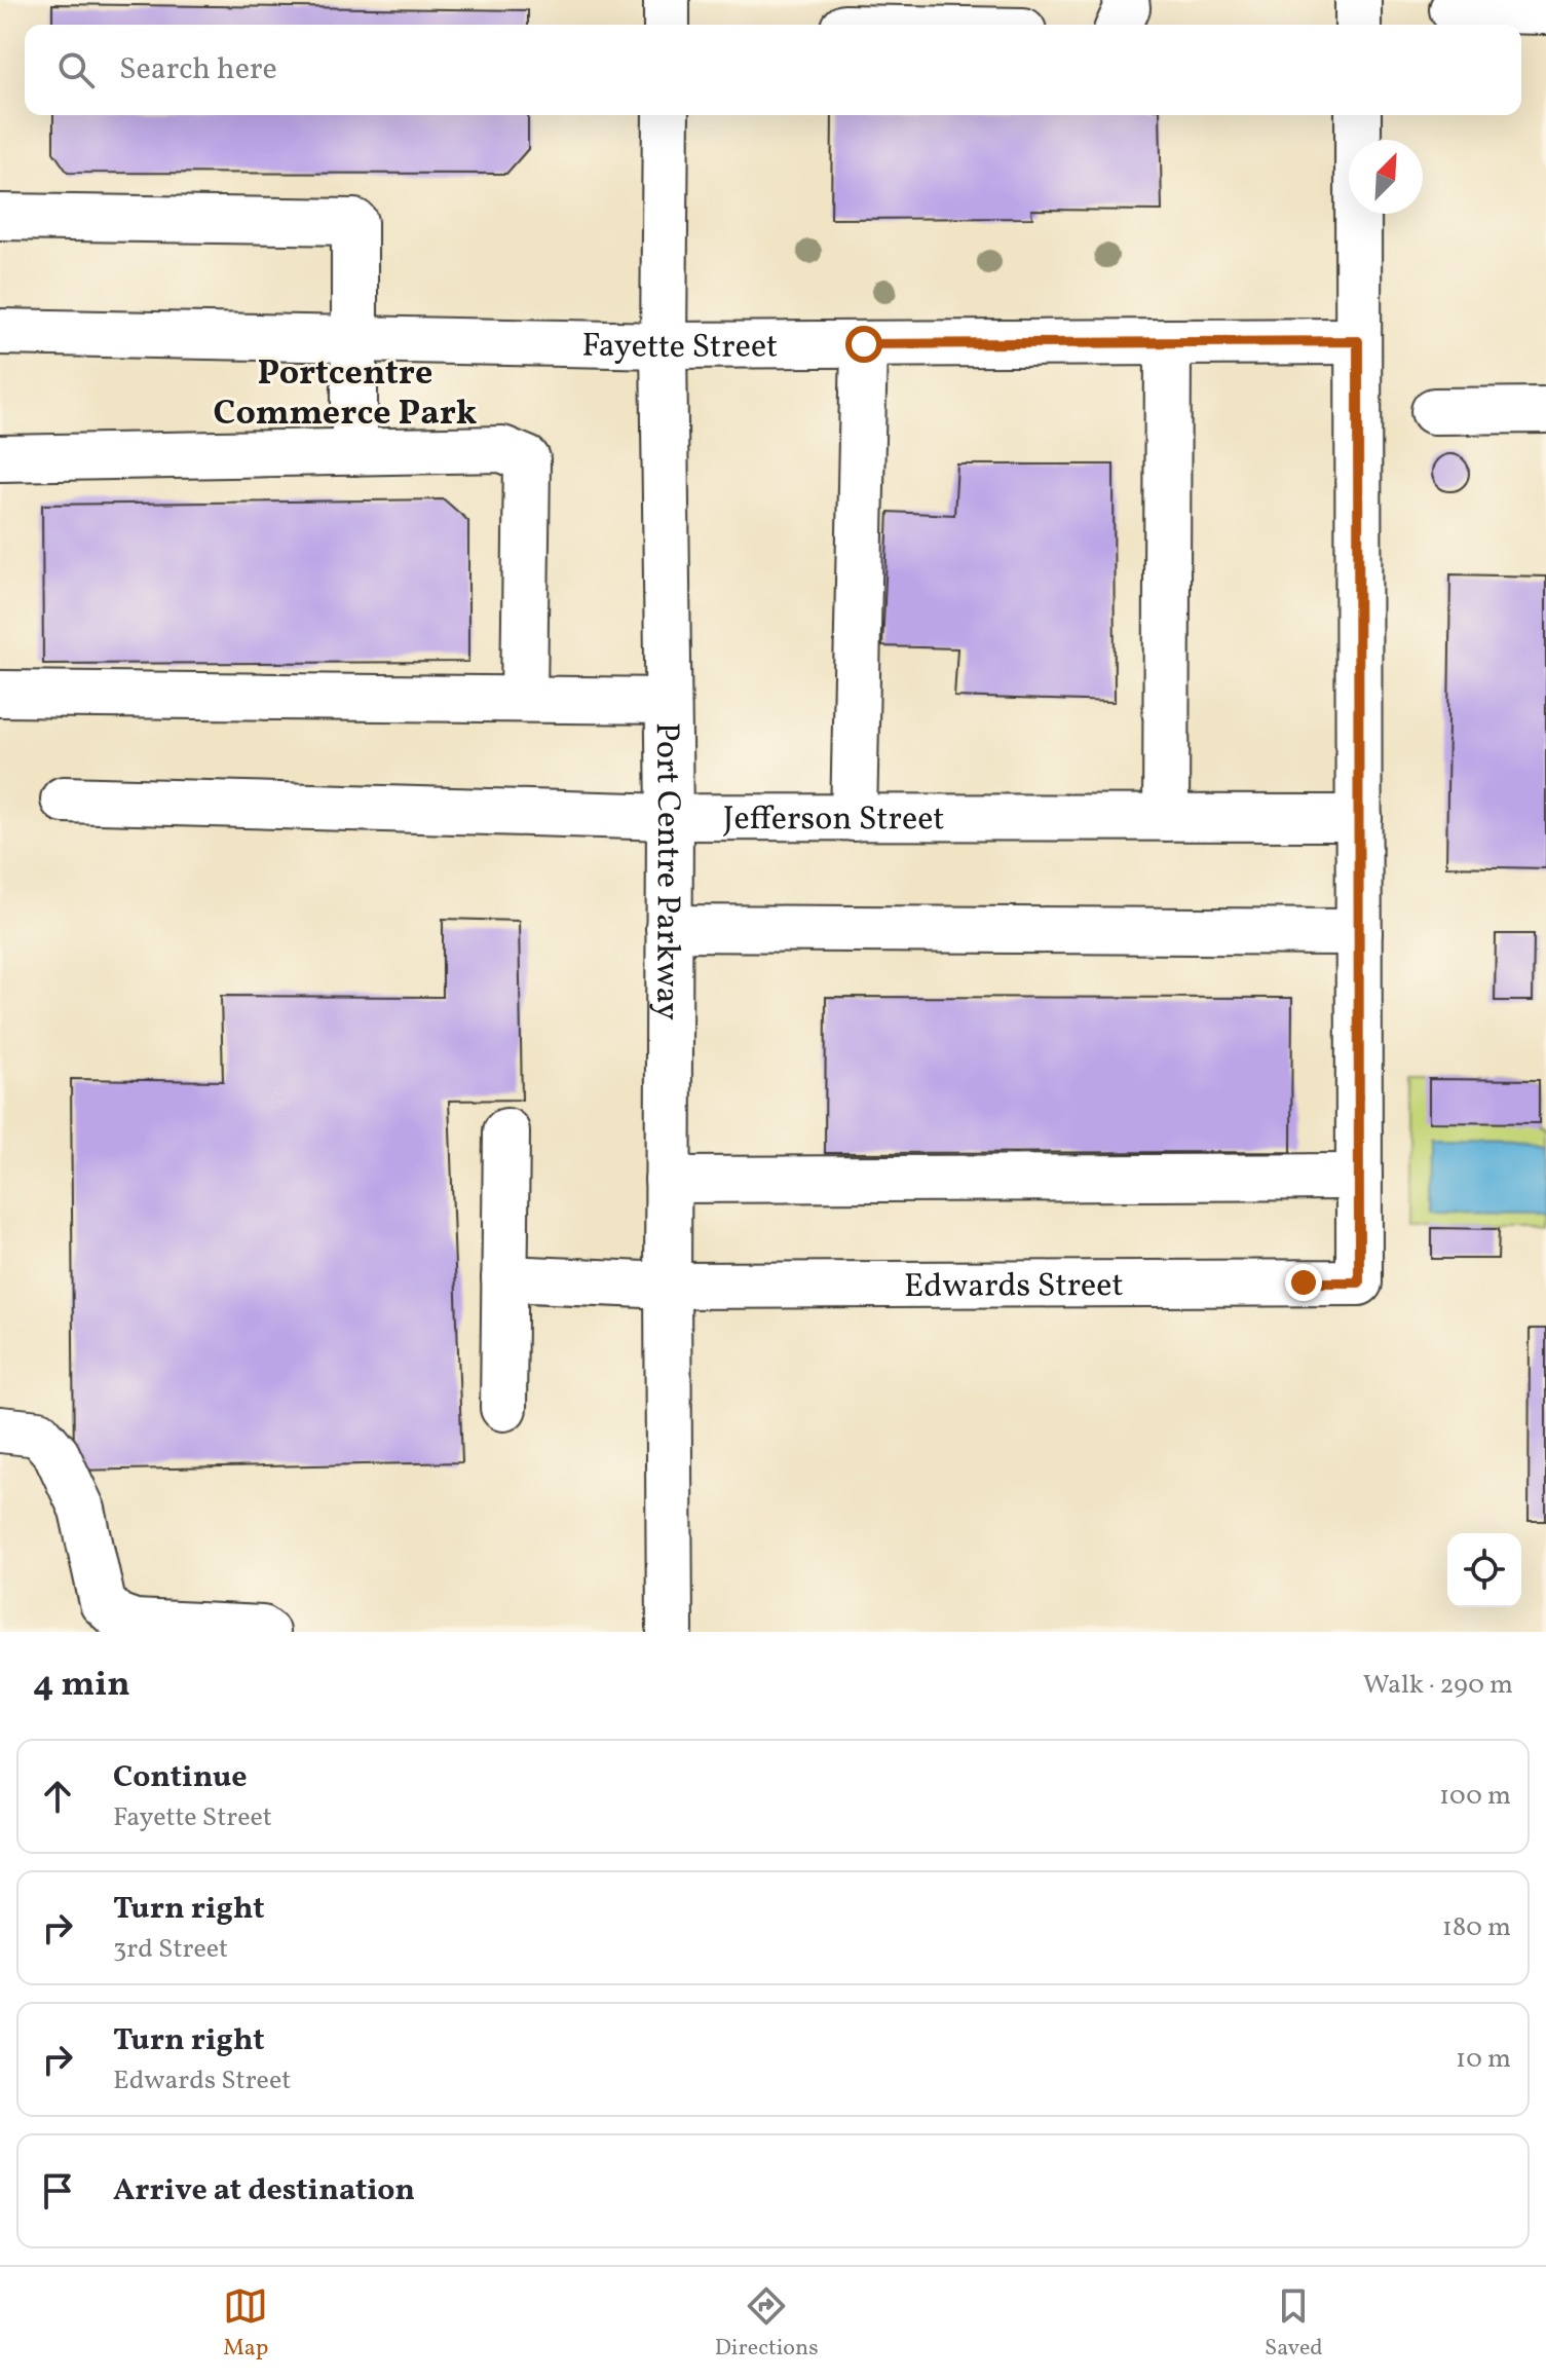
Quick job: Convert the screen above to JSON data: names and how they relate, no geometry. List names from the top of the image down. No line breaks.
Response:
{"streets":{"street":["Fayette Street","Jefferson Street","Port Centre Parkway","Edwards Street"]},"crossings":[["Fayette Street","Port Centre Parkway"],["Jefferson Street","Port Centre Parkway"],["Port Centre Parkway","Edwards Street"]],"districts":["Portcentre Commerce Park"],"north":"top right","page":{"search":"Search here","heading":["4 min","Walk · 290 m"],"list":[["Continue","Fayette Street","100 m"],["Turn right","3rd Street","180 m"],["Turn right","Edwards Street","10 m"],"Arrive at destination"],"nav":["Map","Directions","Saved"]}}
